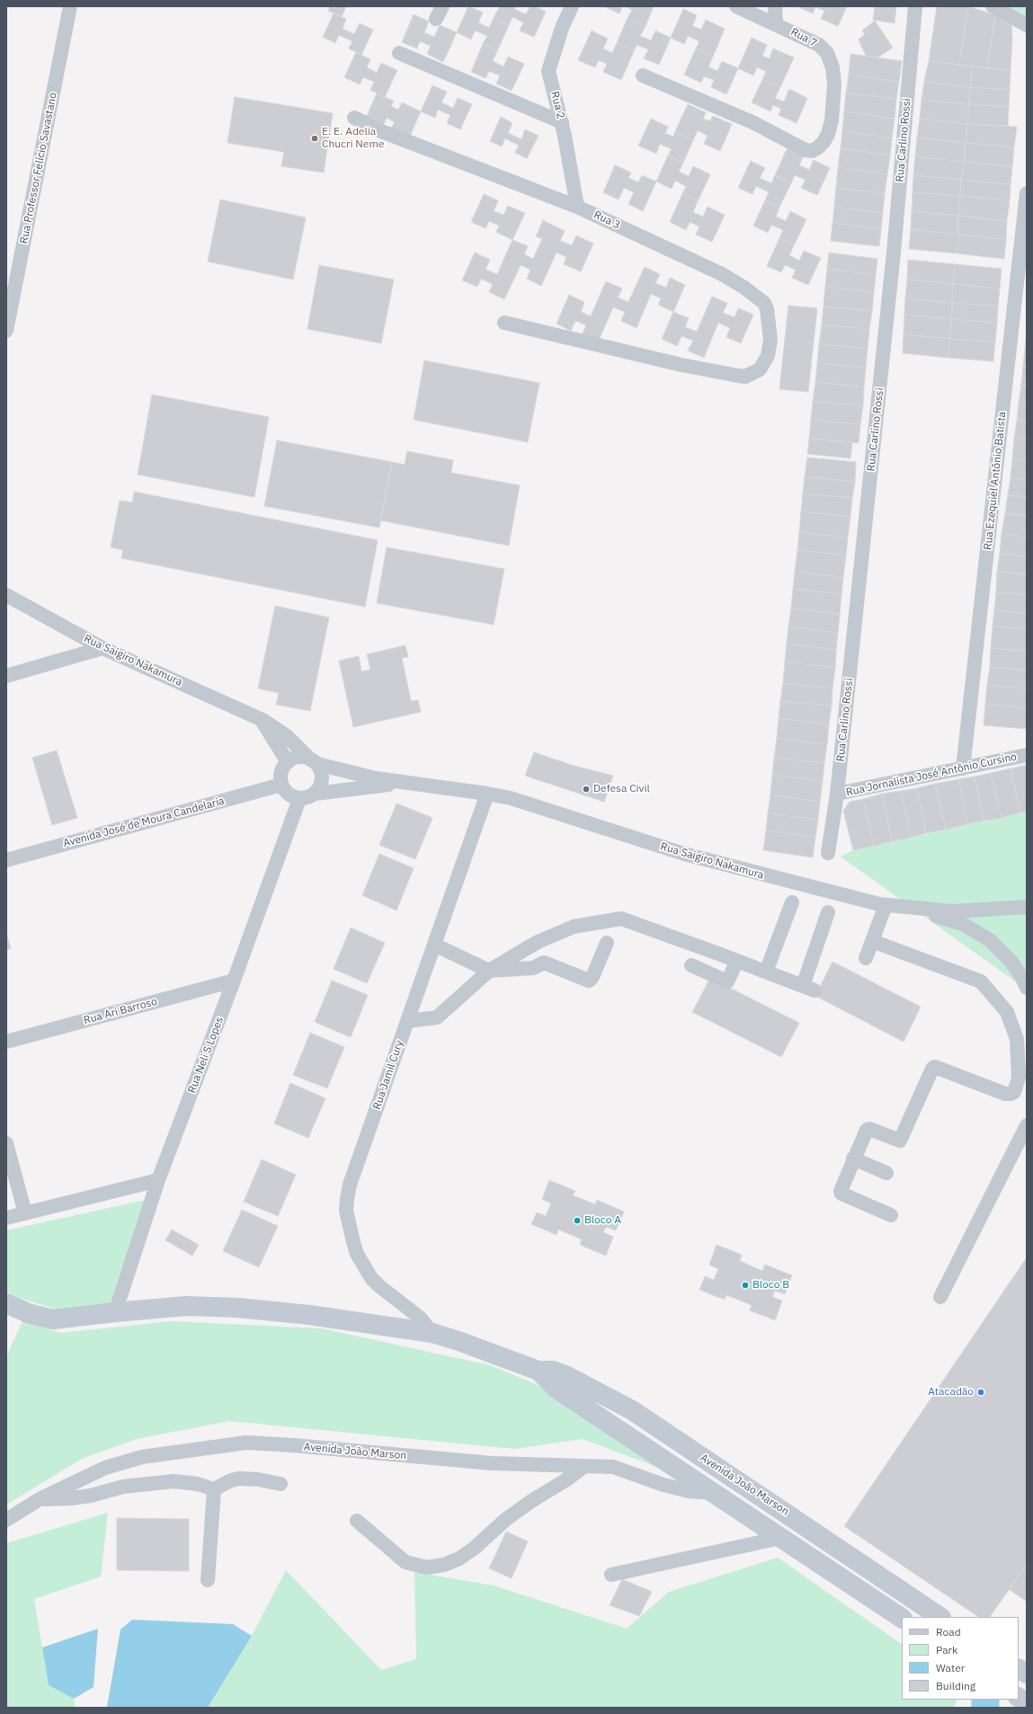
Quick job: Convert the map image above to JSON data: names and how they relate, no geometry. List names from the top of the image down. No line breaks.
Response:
{"streets":{"main road":["Avenida João Marson"],"street":["Rua 7","Rua 2","Rua Carlino Rossi","Rua Professor Felício Savastano","Rua 3","Rua Ezequiel Antônio Batista","Rua Saigiro Nakamura","Rua Jornalista José Antônio Cursino","Avenida José de Moura Candelaria","Rua Ari Barroso","Rua Neli S Lopes","Rua Jamil Cury"]},"crossings":[["Rua 2","Rua 3"],["Rua Carlino Rossi","Rua Jornalista José Antônio Cursino"],["Rua Ezequiel Antônio Batista","Rua Jornalista José Antônio Cursino"],["Rua Saigiro Nakamura","Avenida José de Moura Candelaria"],["Rua Saigiro Nakamura","Rua Neli S Lopes"],["Rua Saigiro Nakamura","Rua Jamil Cury"],["Avenida José de Moura Candelaria","Rua Neli S Lopes"],["Rua Ari Barroso","Rua Neli S Lopes"],["Rua Neli S Lopes","Avenida João Marson"],["Rua Jamil Cury","Avenida João Marson"]],"places":["E. E. Adelia Chucri Neme","Defesa Civil","Bloco A","Bloco B","Atacadão"],"legend":["Road","Park","Water","Building"]}
